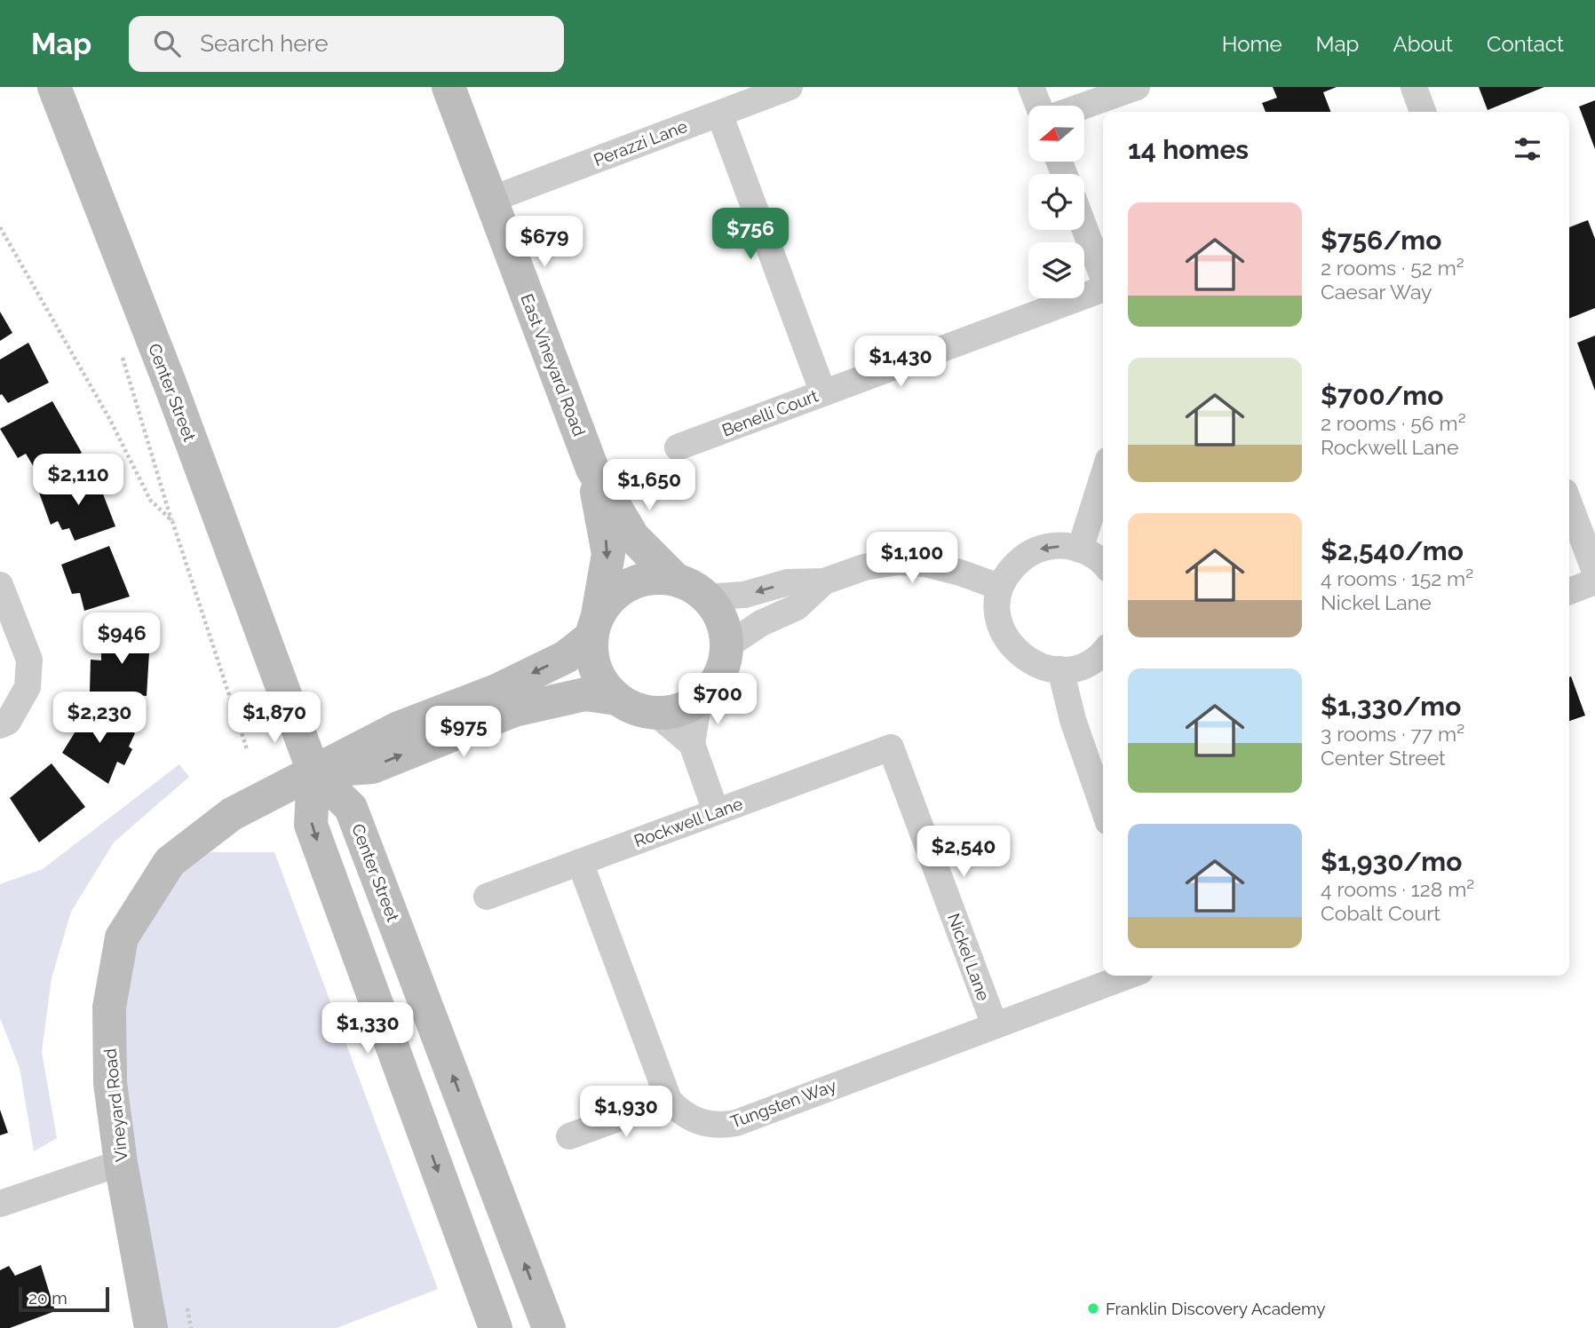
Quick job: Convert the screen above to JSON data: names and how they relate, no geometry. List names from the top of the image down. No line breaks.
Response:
{"streets":{"street":["Perazzi Lane","East Vineyard Road","Center Street","Benelli Court","Rockwell Lane","Nickel Lane","Tungsten Way","Vineyard Road"]},"crossings":[["Perazzi Lane","East Vineyard Road"],["East Vineyard Road","Vineyard Road"],["Center Street","Vineyard Road"],["Rockwell Lane","Nickel Lane"],["Nickel Lane","Tungsten Way"]],"places":["Franklin Discovery Academy"],"scale_bar":"20 m","north":"left","page":{"header":"Map","search":"Search here","nav":["Home","Map","About","Contact"],"heading":"14 homes","list":[{"name":"$756/mo","note":"2 rooms · 52 m² · Caesar Way"},{"name":"$700/mo","note":"2 rooms · 56 m² · Rockwell Lane"},{"name":"$2,540/mo","note":"4 rooms · 152 m² · Nickel Lane"},{"name":"$1,330/mo","note":"3 rooms · 77 m² · Center Street"},{"name":"$1,930/mo","note":"4 rooms · 128 m² · Cobalt Court"}],"price":["$756","$679","$1,430","$2,110","$1,650","$1,100","$946","$700","$2,230","$1,870","$975","$2,540","$1,330","$1,930"],"scale":"20 m"}}
